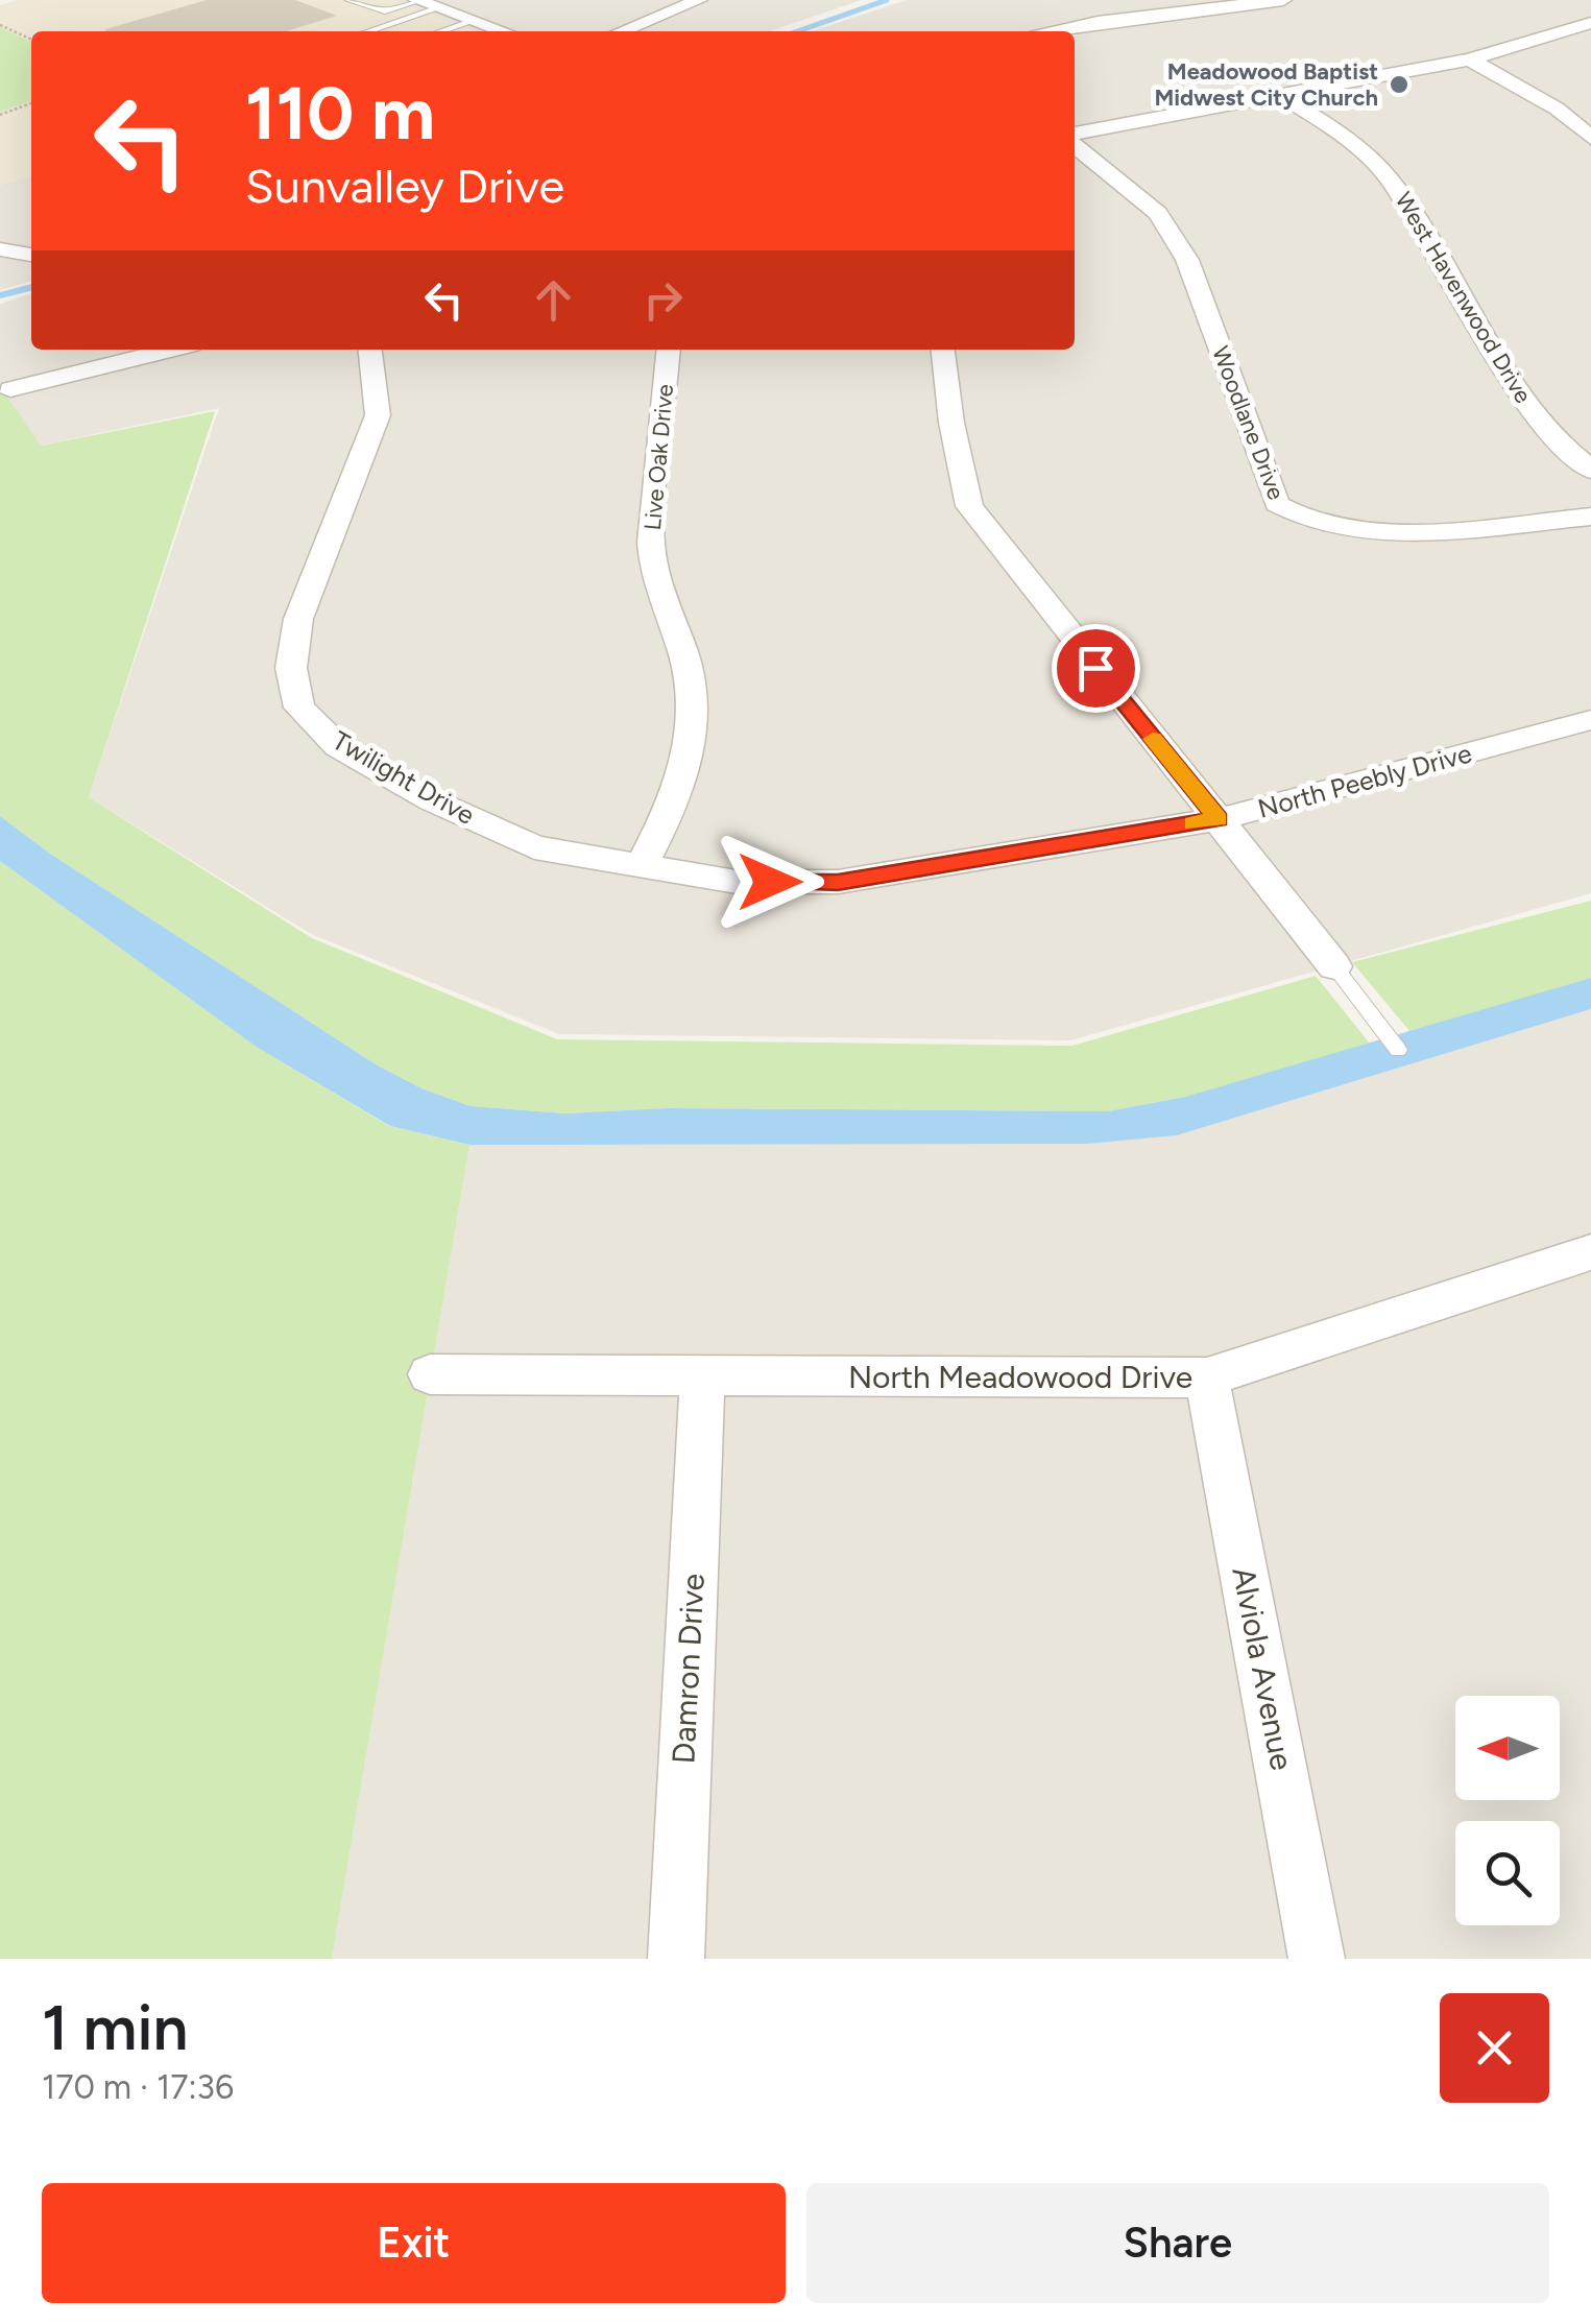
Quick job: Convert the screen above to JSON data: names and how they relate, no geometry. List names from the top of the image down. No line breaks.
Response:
{"streets":{"street":["West Havenwood Drive","Woodlane Drive","Live Oak Drive","Twilight Drive","North Peebly Drive","North Meadowood Drive","Damron Drive","Alviola Avenue"]},"crossings":[["Live Oak Drive","Twilight Drive"],["Live Oak Drive","North Peebly Drive"],["Twilight Drive","North Peebly Drive"],["North Meadowood Drive","Damron Drive"],["North Meadowood Drive","Alviola Avenue"]],"places":["Meadowood Baptist Midwest City Church"],"north":"left","page":{"turn":["110 m","Sunvalley Drive"],"heading":["1 min","170 m · 17:36"],"buttons":["Exit","Share"]}}
